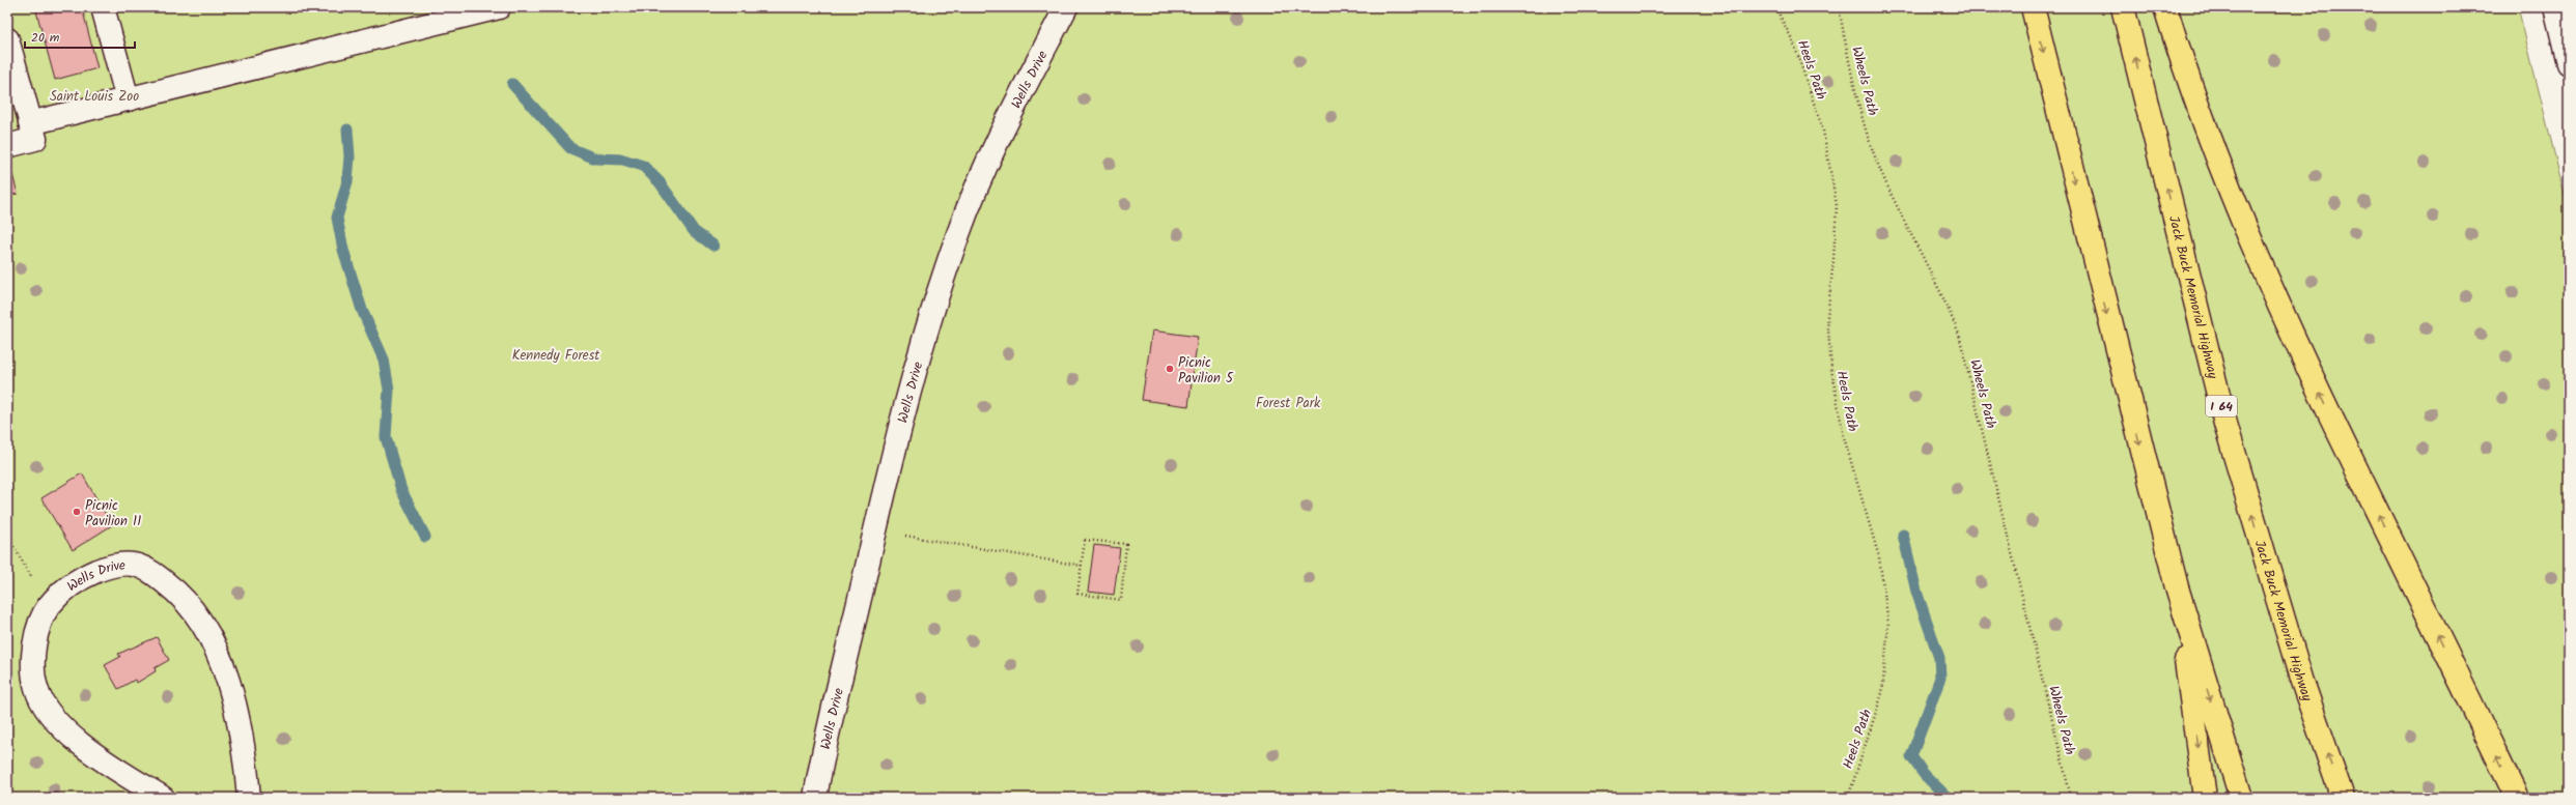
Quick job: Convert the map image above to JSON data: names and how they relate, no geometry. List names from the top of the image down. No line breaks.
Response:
{"streets":{"highway":["Jack Buck Memorial Highway","I 64"],"street":["Wells Drive"],"path":["Heels Path","Wheels Path"]},"parks":["Saint Louis Zoo","Kennedy Forest","Forest Park"],"places":["Picnic Pavilion 5","Picnic Pavilion 11"],"scale_bar":"20 m"}
